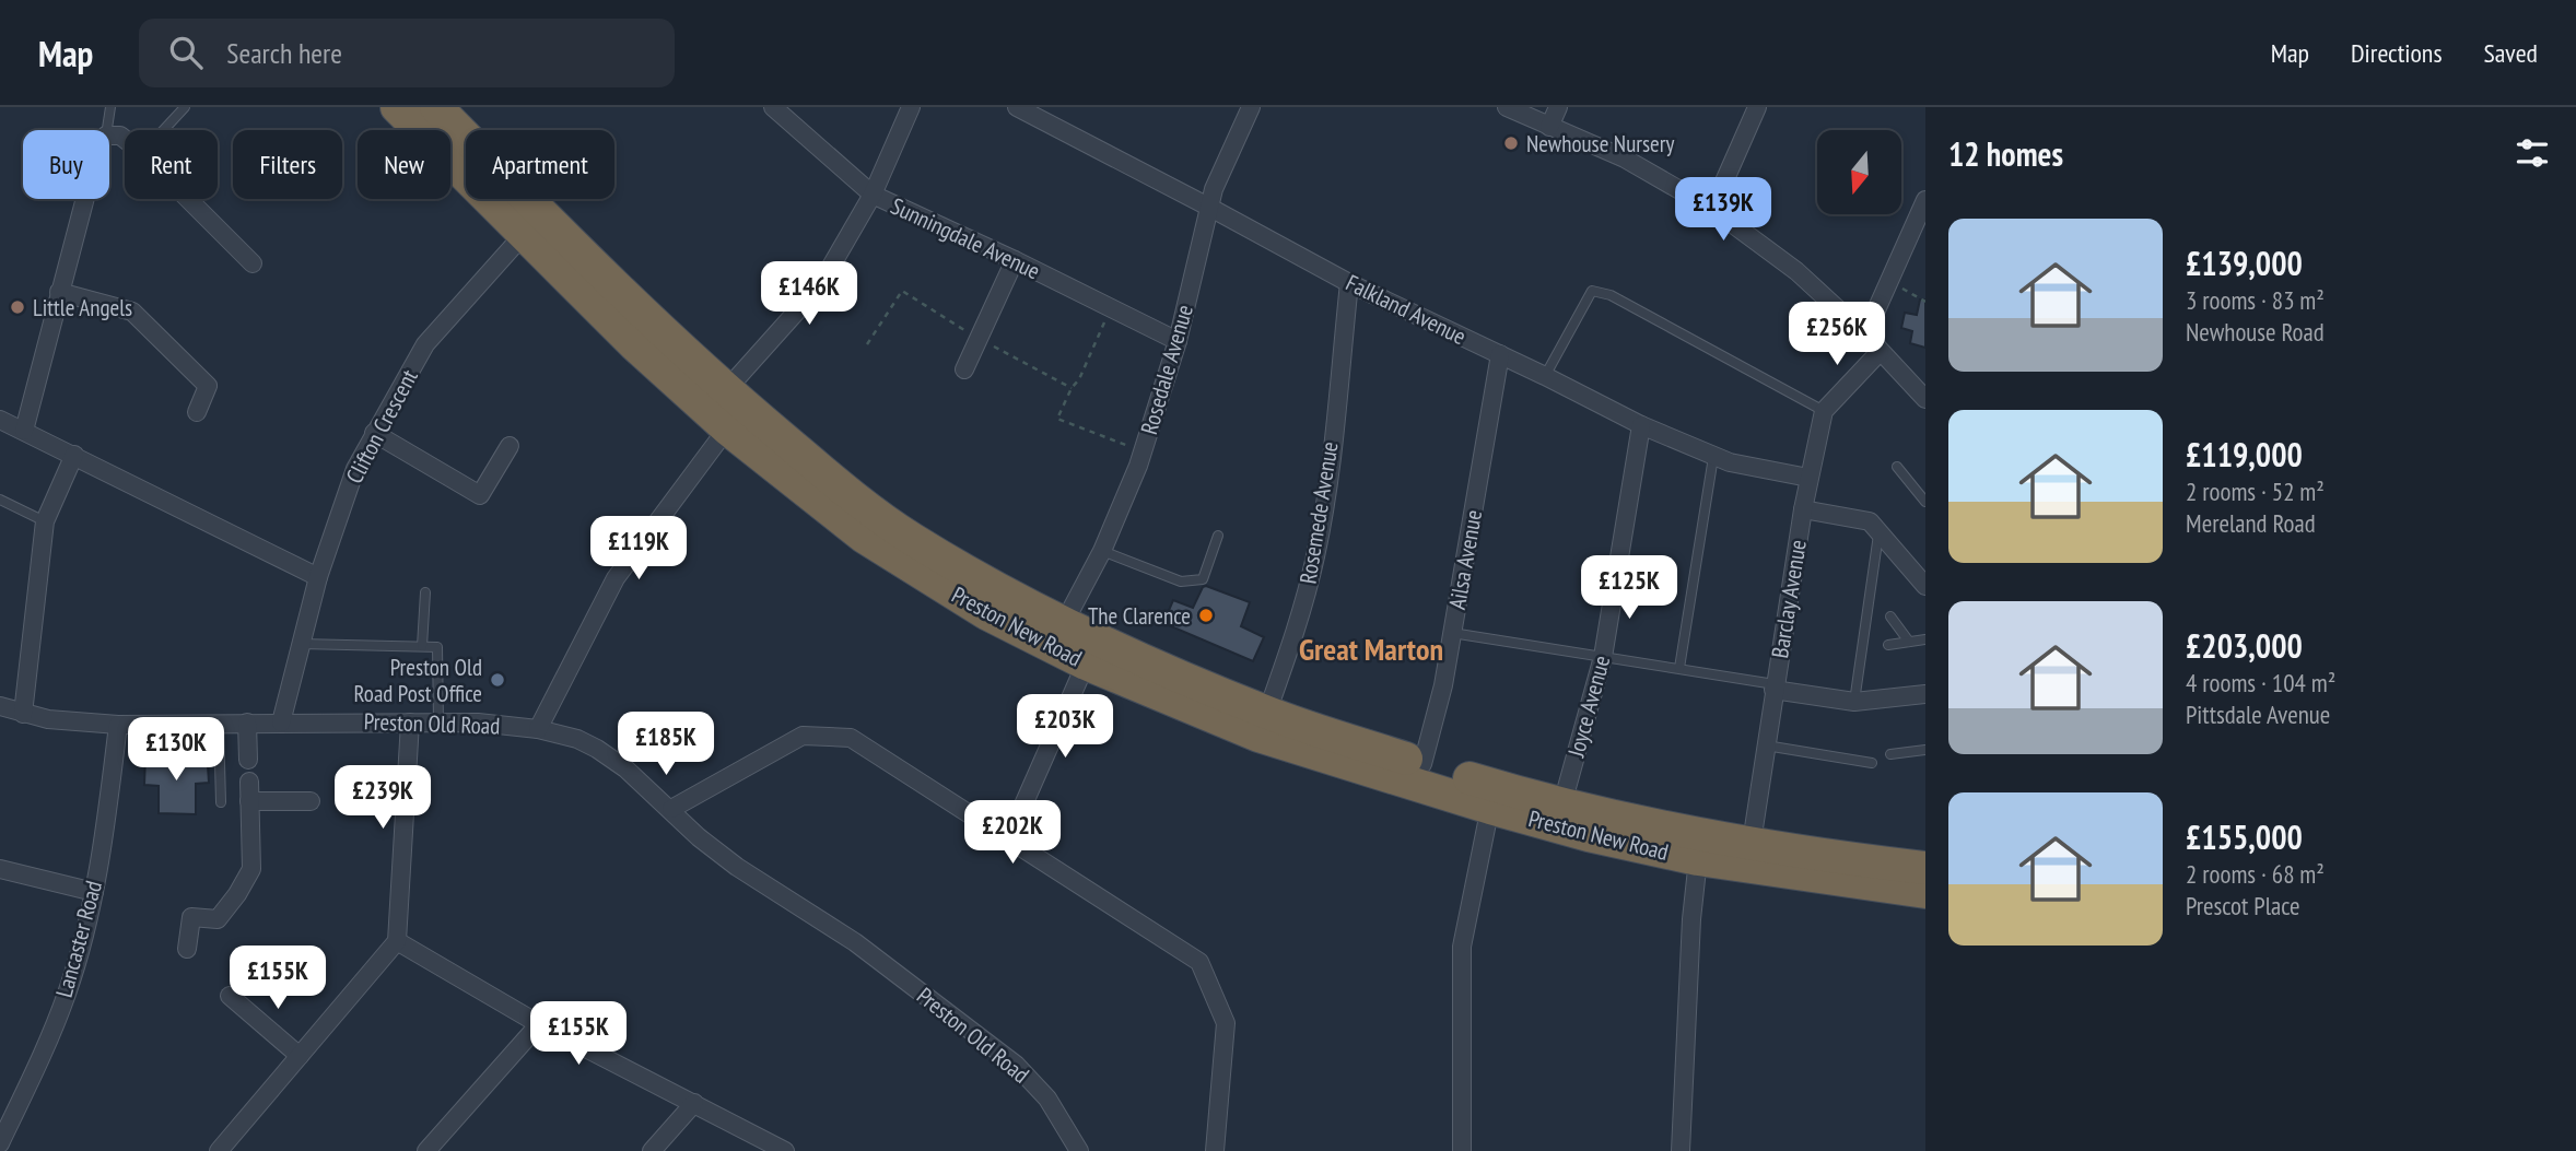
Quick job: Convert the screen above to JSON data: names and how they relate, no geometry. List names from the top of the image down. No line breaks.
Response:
{"streets":{"highway":["Preston New Road"],"street":["Sunningdale Avenue","Falkland Avenue","Rosedale Avenue","Clifton Crescent","Rosemede Avenue","Ailsa Avenue","Barclay Avenue","Joyce Avenue","Preston Old Road","Lancaster Road"]},"crossings":[["Sunningdale Avenue","Rosedale Avenue"],["Falkland Avenue","Rosedale Avenue"],["Falkland Avenue","Rosemede Avenue"],["Falkland Avenue","Ailsa Avenue"],["Falkland Avenue","Barclay Avenue"],["Falkland Avenue","Joyce Avenue"],["Rosedale Avenue","Preston New Road"],["Clifton Crescent","Preston New Road"],["Clifton Crescent","Preston Old Road"],["Rosemede Avenue","Preston New Road"],["Ailsa Avenue","Preston New Road"],["Barclay Avenue","Preston New Road"],["Preston New Road","Joyce Avenue"],["Preston Old Road","Lancaster Road"]],"districts":["Great Marton"],"places":["Newhouse Nursery","Little Angels","The Clarence","Preston Old Road Post Office"],"north":"bottom","page":{"header":"Map","search":"Search here","nav":["Map","Directions","Saved"],"heading":"12 homes","chip":["Buy","Rent","Filters","New","Apartment"],"price":["£139K","£146K","£256K","£119K","£125K","£203K","£185K","£130K","£239K","£202K","£155K","£155K"],"list":[{"name":"£139,000","note":"3 rooms · 83 m² · Newhouse Road"},{"name":"£119,000","note":"2 rooms · 52 m² · Mereland Road"},{"name":"£203,000","note":"4 rooms · 104 m² · Pittsdale Avenue"},{"name":"£155,000","note":"2 rooms · 68 m² · Prescot Place"}]}}
